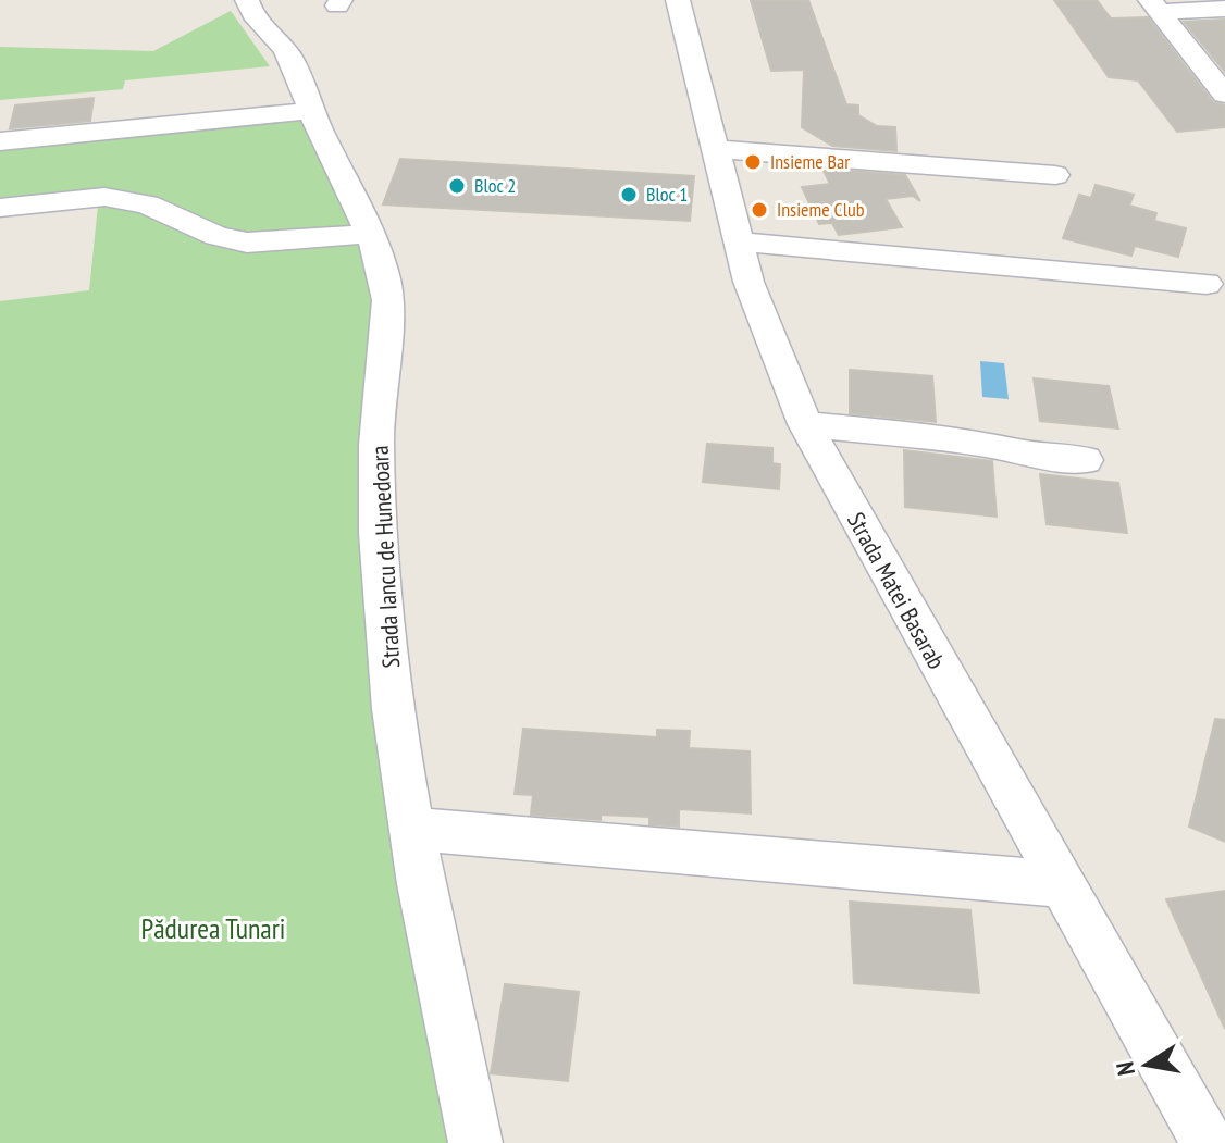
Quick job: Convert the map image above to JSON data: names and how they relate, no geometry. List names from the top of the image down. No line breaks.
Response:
{"streets":{"street":["Strada Iancu de Hunedoara","Strada Matei Basarab"]},"parks":["Pădurea Tunari"],"places":["Insieme Bar","Bloc 2","Bloc 1","Insieme Club"],"north":"left"}
